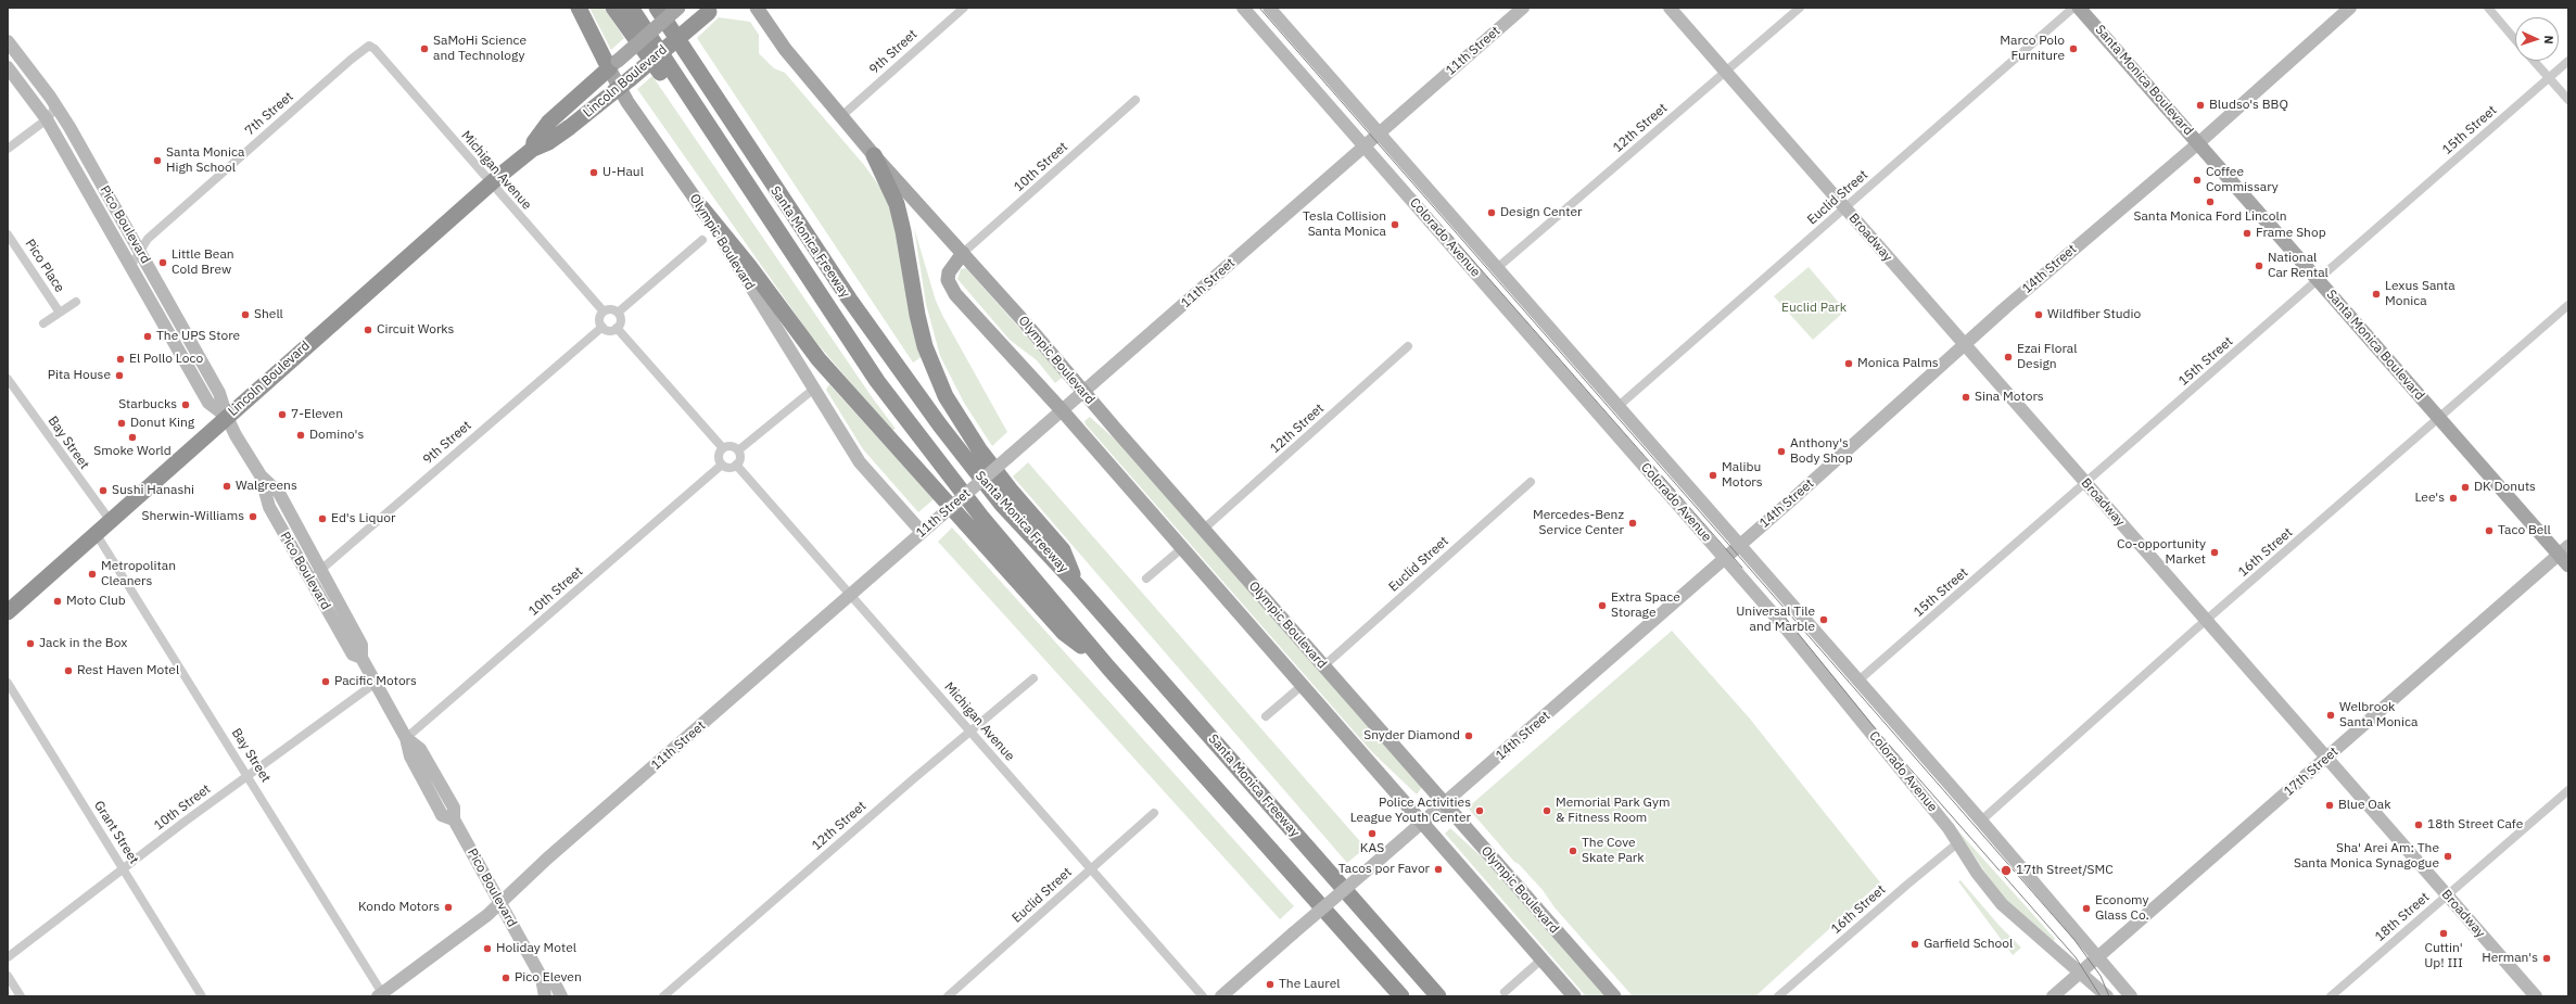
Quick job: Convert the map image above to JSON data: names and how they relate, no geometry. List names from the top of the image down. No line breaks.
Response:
{"streets":{"highway":["Lincoln Boulevard","Olympic Boulevard","Santa Monica Freeway"],"main road":["11th Street","Santa Monica Boulevard","Pico Boulevard","Colorado Avenue","Broadway","14th Street","17th Street"],"street":["9th Street","7th Street","12th Street","15th Street","10th Street","Michigan Avenue","Euclid Street","Pico Place","Bay Street","16th Street","Grant Street","18th Street"]},"crossings":[["11th Street","Michigan Avenue"],["11th Street","Pico Boulevard"],["11th Street","Colorado Avenue"],["11th Street","Olympic Boulevard"],["11th Street","Bay Street"],["9th Street","Michigan Avenue"],["9th Street","Pico Boulevard"],["9th Street","Olympic Boulevard"],["Santa Monica Boulevard","15th Street"],["Santa Monica Boulevard","14th Street"],["Santa Monica Boulevard","16th Street"],["Santa Monica Boulevard","17th Street"],["Lincoln Boulevard","Michigan Avenue"],["Lincoln Boulevard","Pico Boulevard"],["Lincoln Boulevard","Olympic Boulevard"],["Lincoln Boulevard","Bay Street"],["7th Street","Michigan Avenue"],["7th Street","Pico Boulevard"],["12th Street","Michigan Avenue"],["12th Street","Colorado Avenue"],["12th Street","Broadway"],["12th Street","Olympic Boulevard"],["15th Street","Colorado Avenue"],["15th Street","Broadway"],["10th Street","Michigan Avenue"],["10th Street","Pico Boulevard"],["10th Street","Olympic Boulevard"],["10th Street","Bay Street"],["10th Street","Grant Street"],["Michigan Avenue","Euclid Street"],["Euclid Street","Colorado Avenue"],["Euclid Street","Broadway"],["Euclid Street","Olympic Boulevard"],["Colorado Avenue","14th Street"],["Colorado Avenue","16th Street"],["Colorado Avenue","17th Street"],["Broadway","14th Street"],["Broadway","16th Street"],["Broadway","17th Street"],["Broadway","18th Street"],["Olympic Boulevard","14th Street"]],"parks":["Euclid Park"],"places":["SaMoHi Science and Technology","Marco Polo Furniture","Bludso's BBQ","Santa Monica High School","U-Haul","Coffee Commissary","Santa Monica Ford Lincoln","Design Center","Tesla Collision Santa Monica","Frame Shop","Little Bean Cold Brew","National Car Rental","Lexus Santa Monica","Shell","Wildfiber Studio","Circuit Works","The UPS Store","Ezai Floral Design","El Pollo Loco","Monica Palms","Pita House","Sina Motors","Starbucks","7-Eleven","Donut King","Domino's","Smoke World","Anthony's Body Shop","Malibu Motors","Walgreens","DK Donuts","Sushi Hanashi","Lee's","Sherwin-Williams","Ed's Liquor","Mercedes-Benz Service Center","Taco Bell","Co-opportunity Market","Metropolitan Cleaners","Moto Club","Extra Space Storage","Universal Tile and Marble","Jack in the Box","Rest Haven Motel","Pacific Motors","Welbrook Santa Monica","Snyder Diamond","Blue Oak","Police Activities League Youth Center","Memorial Park Gym & Fitness Room","18th Street Cafe","KAS","The Cove Skate Park","Sha' Arei Am: The Santa Monica Synagogue","Tacos por Favor","17th Street/SMC","Kondo Motors","Economy Glass Co.","Cuttin' Up! III","Garfield School","Holiday Motel","Herman's","Pico Eleven","The Laurel"],"north":"right"}
